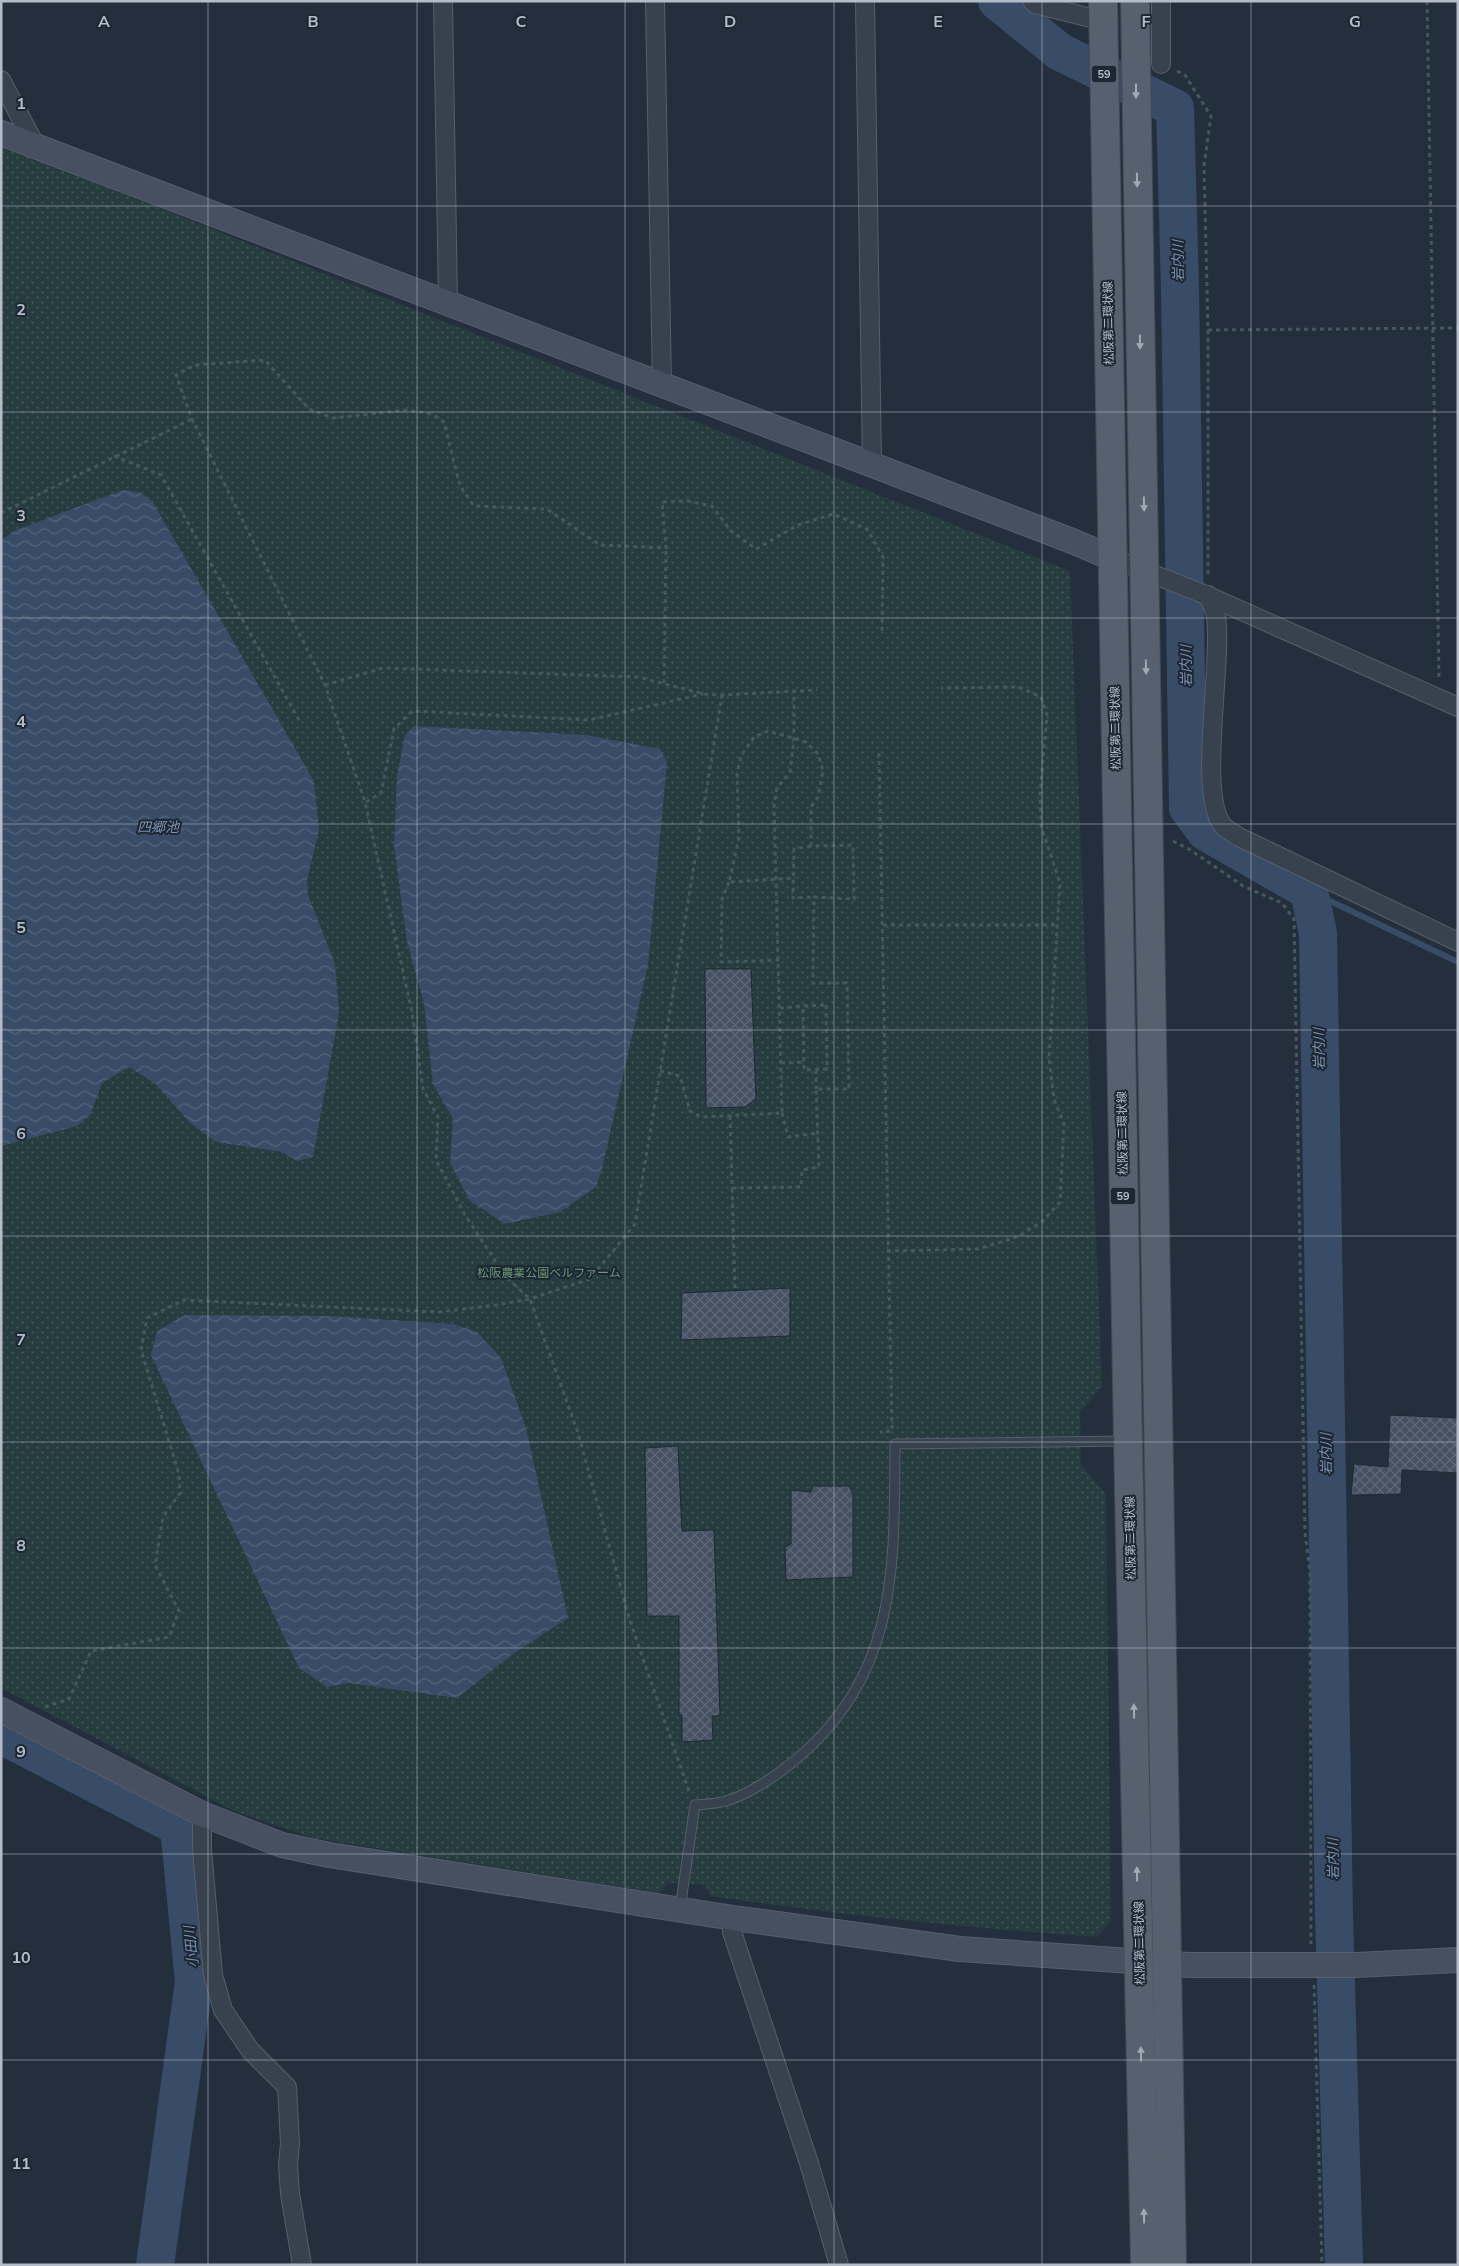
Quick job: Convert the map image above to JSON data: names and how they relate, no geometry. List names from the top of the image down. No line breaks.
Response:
{"streets":{"main road":["59","松阪第二環状線"]},"water":["岩内川","四郷池","小田川"],"parks":["松阪農業公園ベルファーム"],"grid":{"columns":["A","B","C","D","E","F","G"],"rows":["1","2","3","4","5","6","7","8","9","10","11"]}}
